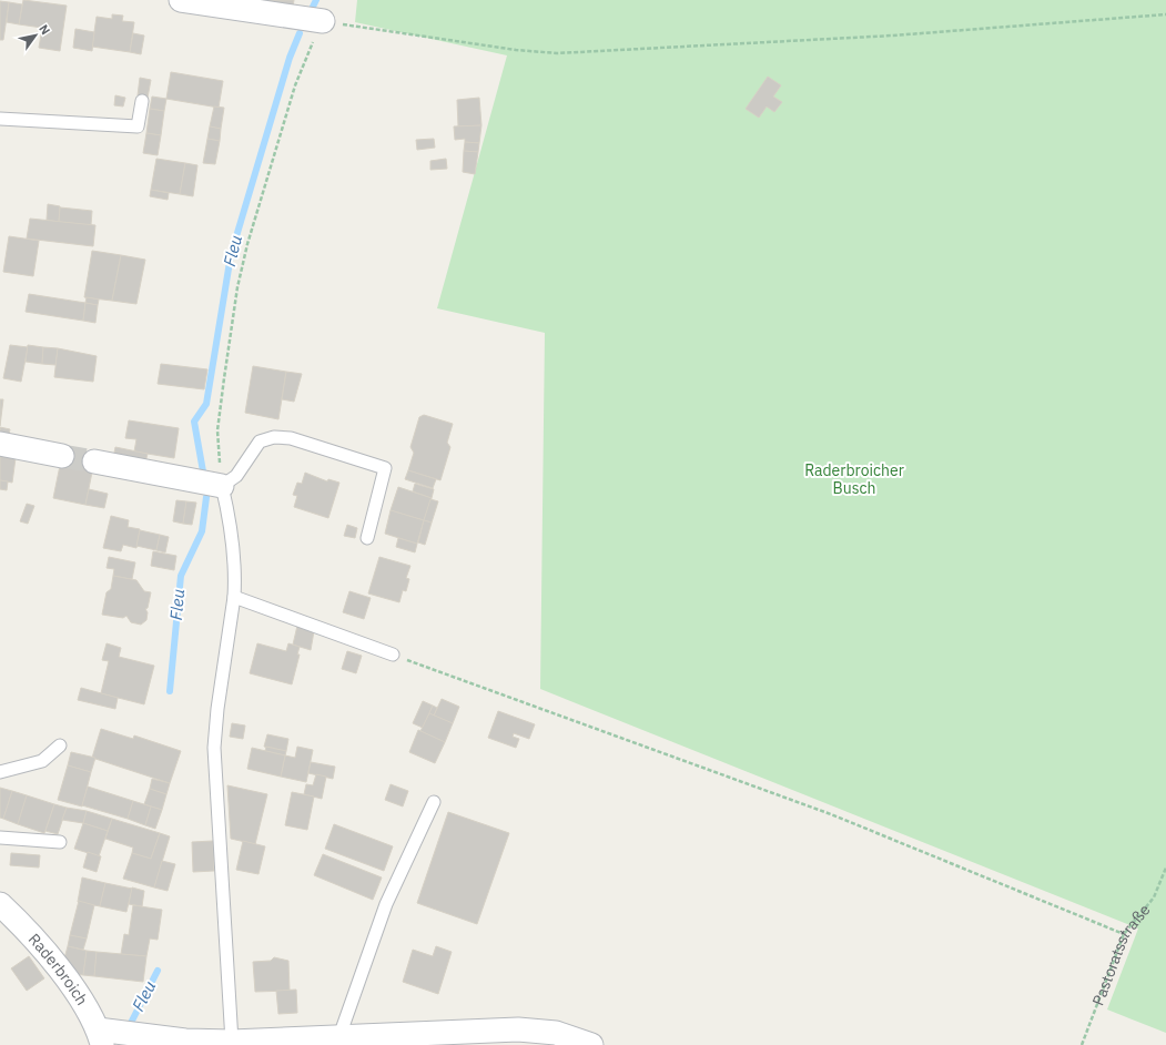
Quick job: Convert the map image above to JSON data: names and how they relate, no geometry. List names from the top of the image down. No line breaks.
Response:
{"streets":{"street":["Raderbroich"],"path":["Pastoratsstraße"]},"water":["Fleu"],"parks":["Raderbroicher Busch"],"north":"top right"}
